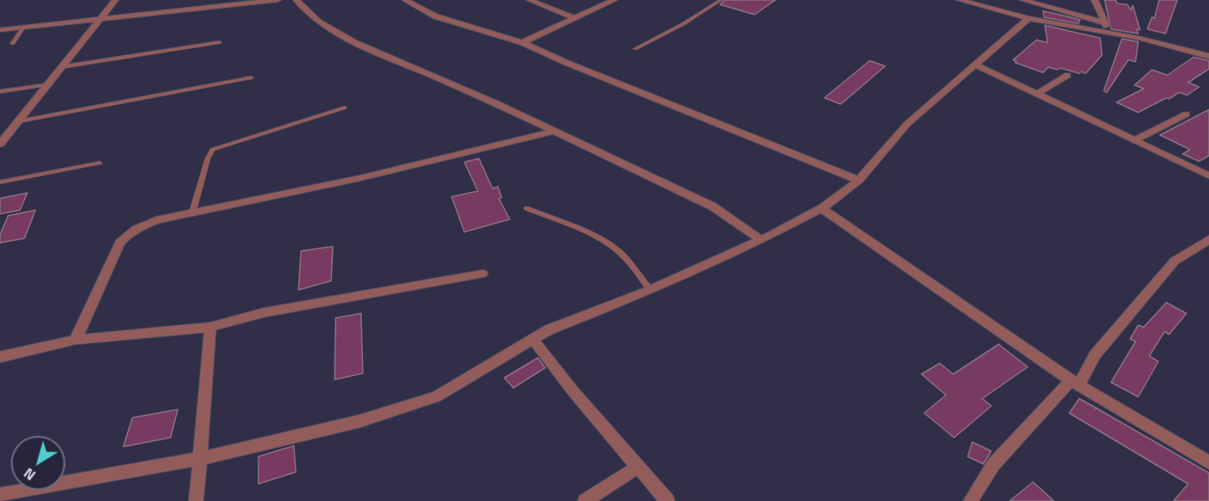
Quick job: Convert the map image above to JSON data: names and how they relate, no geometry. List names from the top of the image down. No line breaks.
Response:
{"north":"bottom left"}
